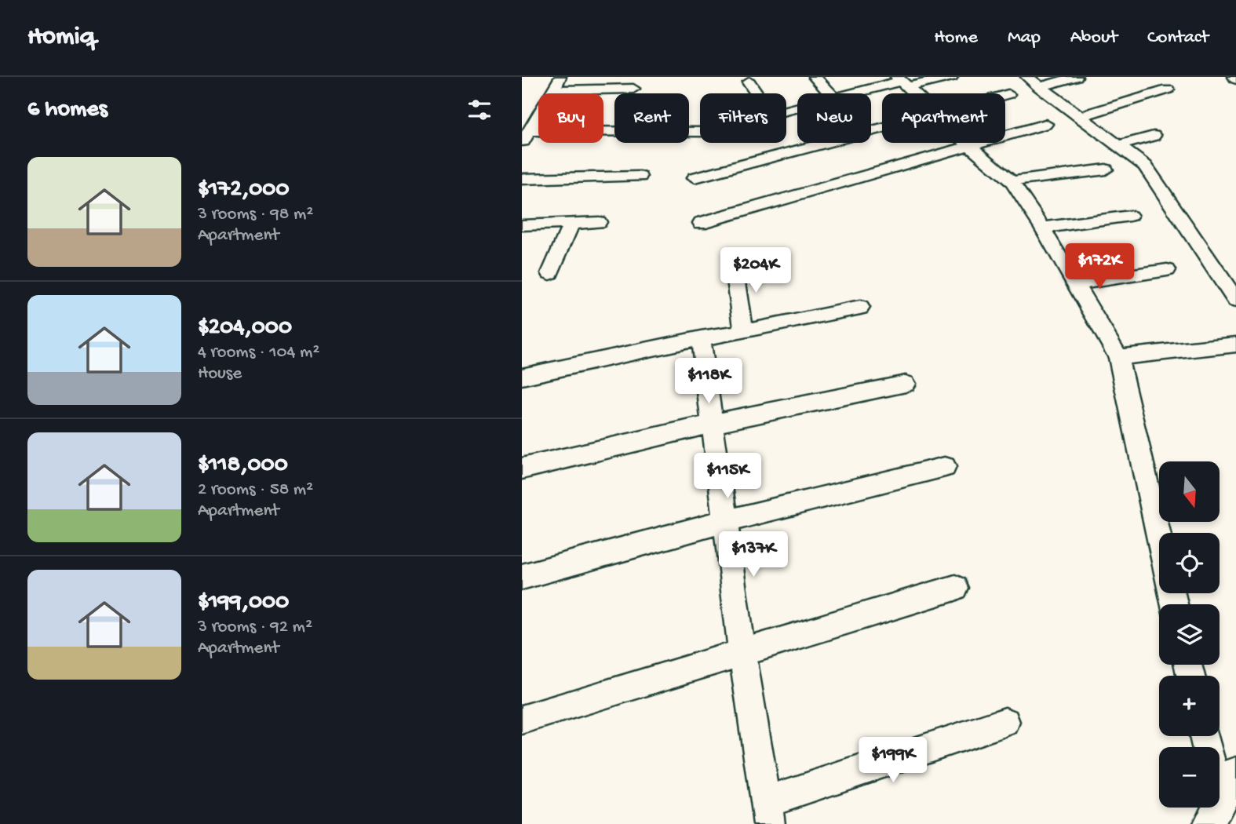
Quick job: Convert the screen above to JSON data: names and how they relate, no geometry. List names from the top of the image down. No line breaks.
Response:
{"north":"bottom","page":{"header":"Homiq","nav":["Home","Map","About","Contact"],"heading":"6 homes","chip":["Buy","Rent","Filters","New","Apartment"],"list":[{"name":"$172,000","note":"3 rooms · 98 m² · Apartment"},{"name":"$204,000","note":"4 rooms · 104 m² · House"},{"name":"$118,000","note":"2 rooms · 58 m² · Apartment"},{"name":"$199,000","note":"3 rooms · 92 m² · Apartment"}],"price":["$172K","$204K","$118K","$115K","$137K","$199K"],"map_buttons":["+","−"]}}
